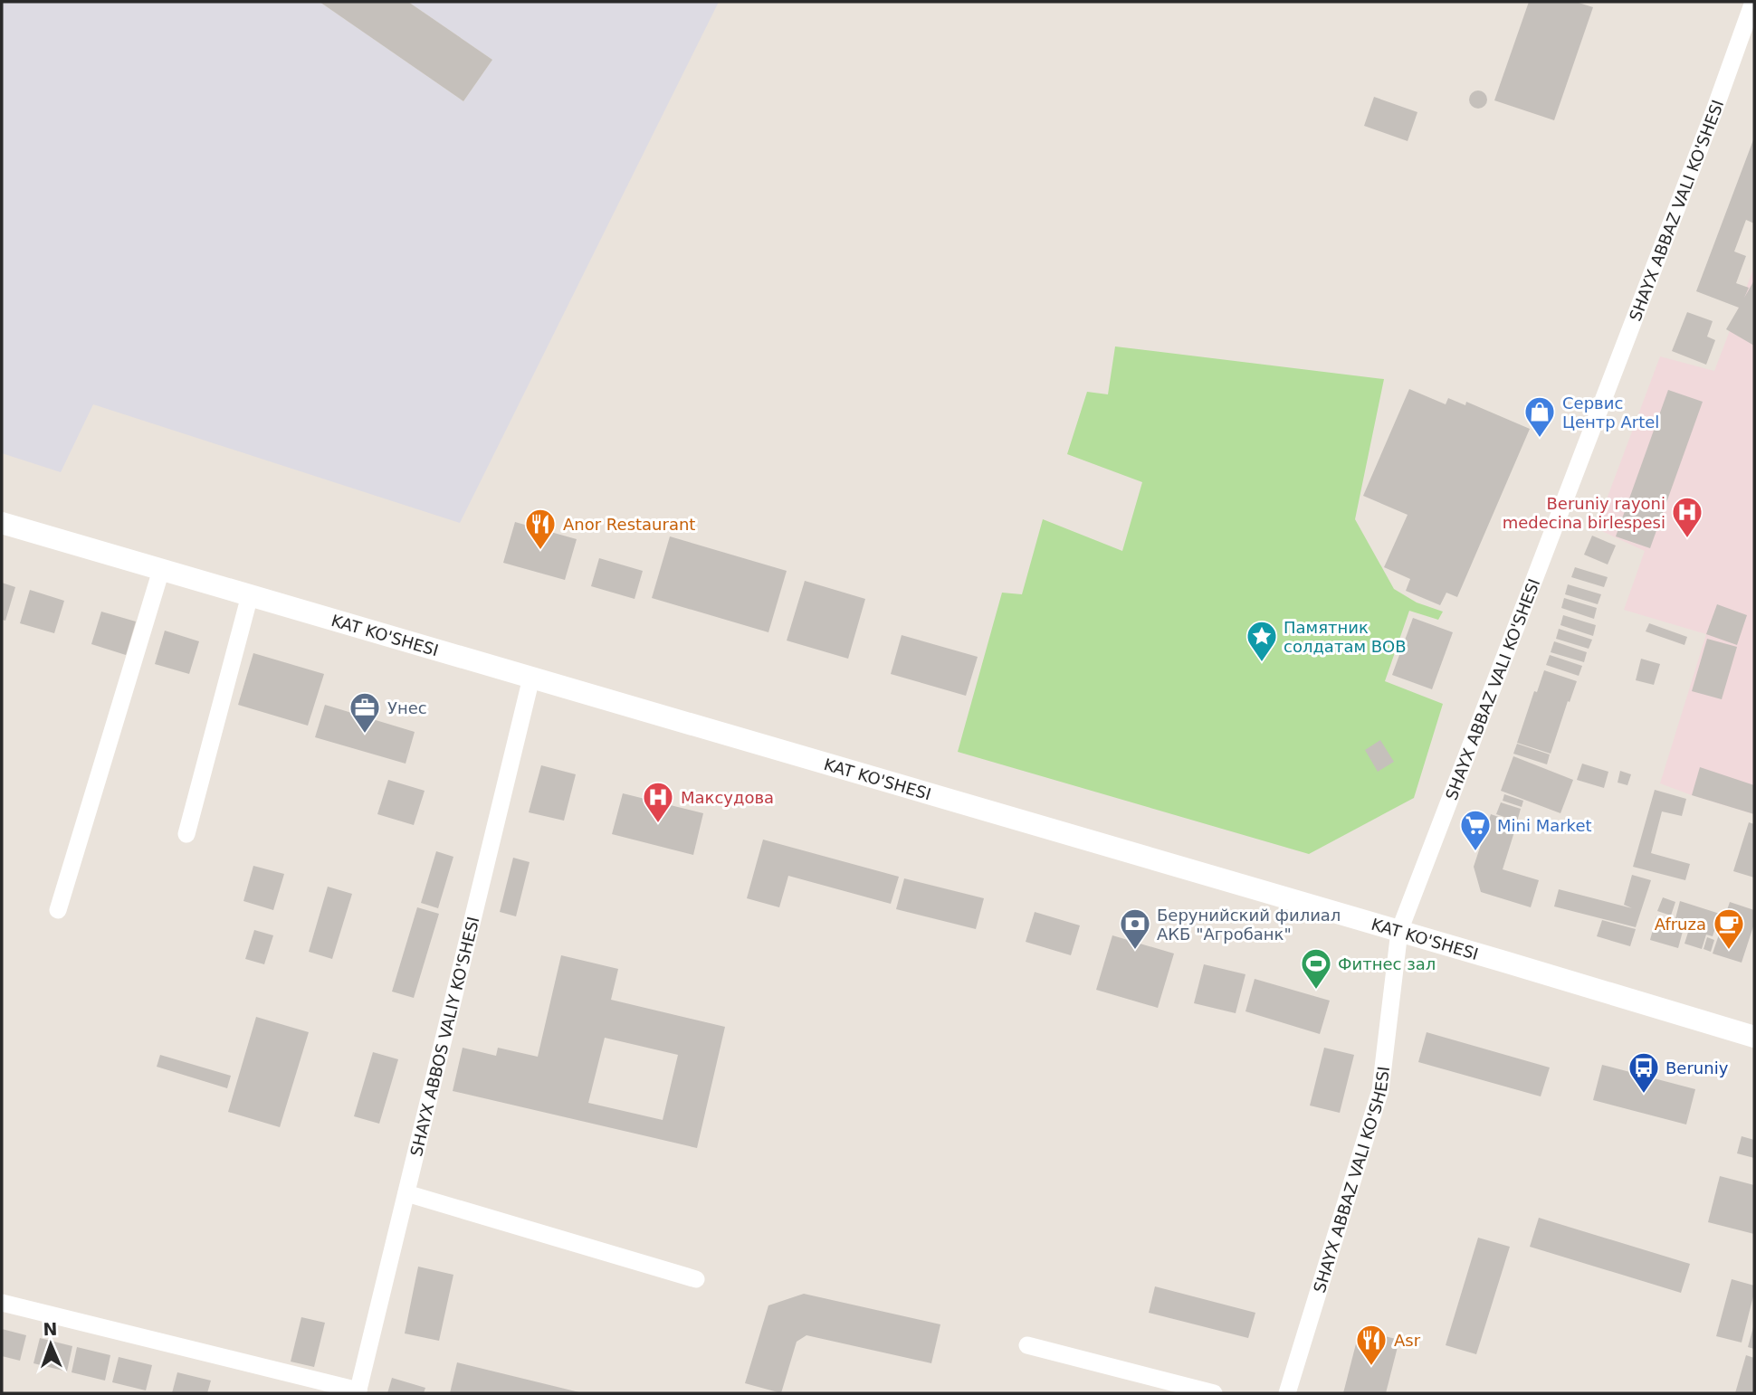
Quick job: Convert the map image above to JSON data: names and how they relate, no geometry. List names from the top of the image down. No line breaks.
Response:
{"streets":{"street":["SHAYX ABBAZ VALI KO'SHESI","KAT KO'SHESI","SHAYX ABBOS VALIY KO'SHESI"]},"crossings":[["SHAYX ABBAZ VALI KO'SHESI","KAT KO'SHESI"],["KAT KO'SHESI","SHAYX ABBOS VALIY KO'SHESI"]],"places":{"shop":["Сервис Центр Artel"],"hospital":["Beruniy rayoni medecina birlespesi","Максудова"],"restaurant":["Anor Restaurant","Asr"],"place":["Памятник солдатам ВОВ"],"office":["Унес"],"supermarket":["Mini Market"],"bank":["Берунийский филиал АКБ \"Агробанк\""],"cafe":["Afruza"],"sports":["Фитнес зал"],"bus stop":["Beruniy"]},"north":"top"}
